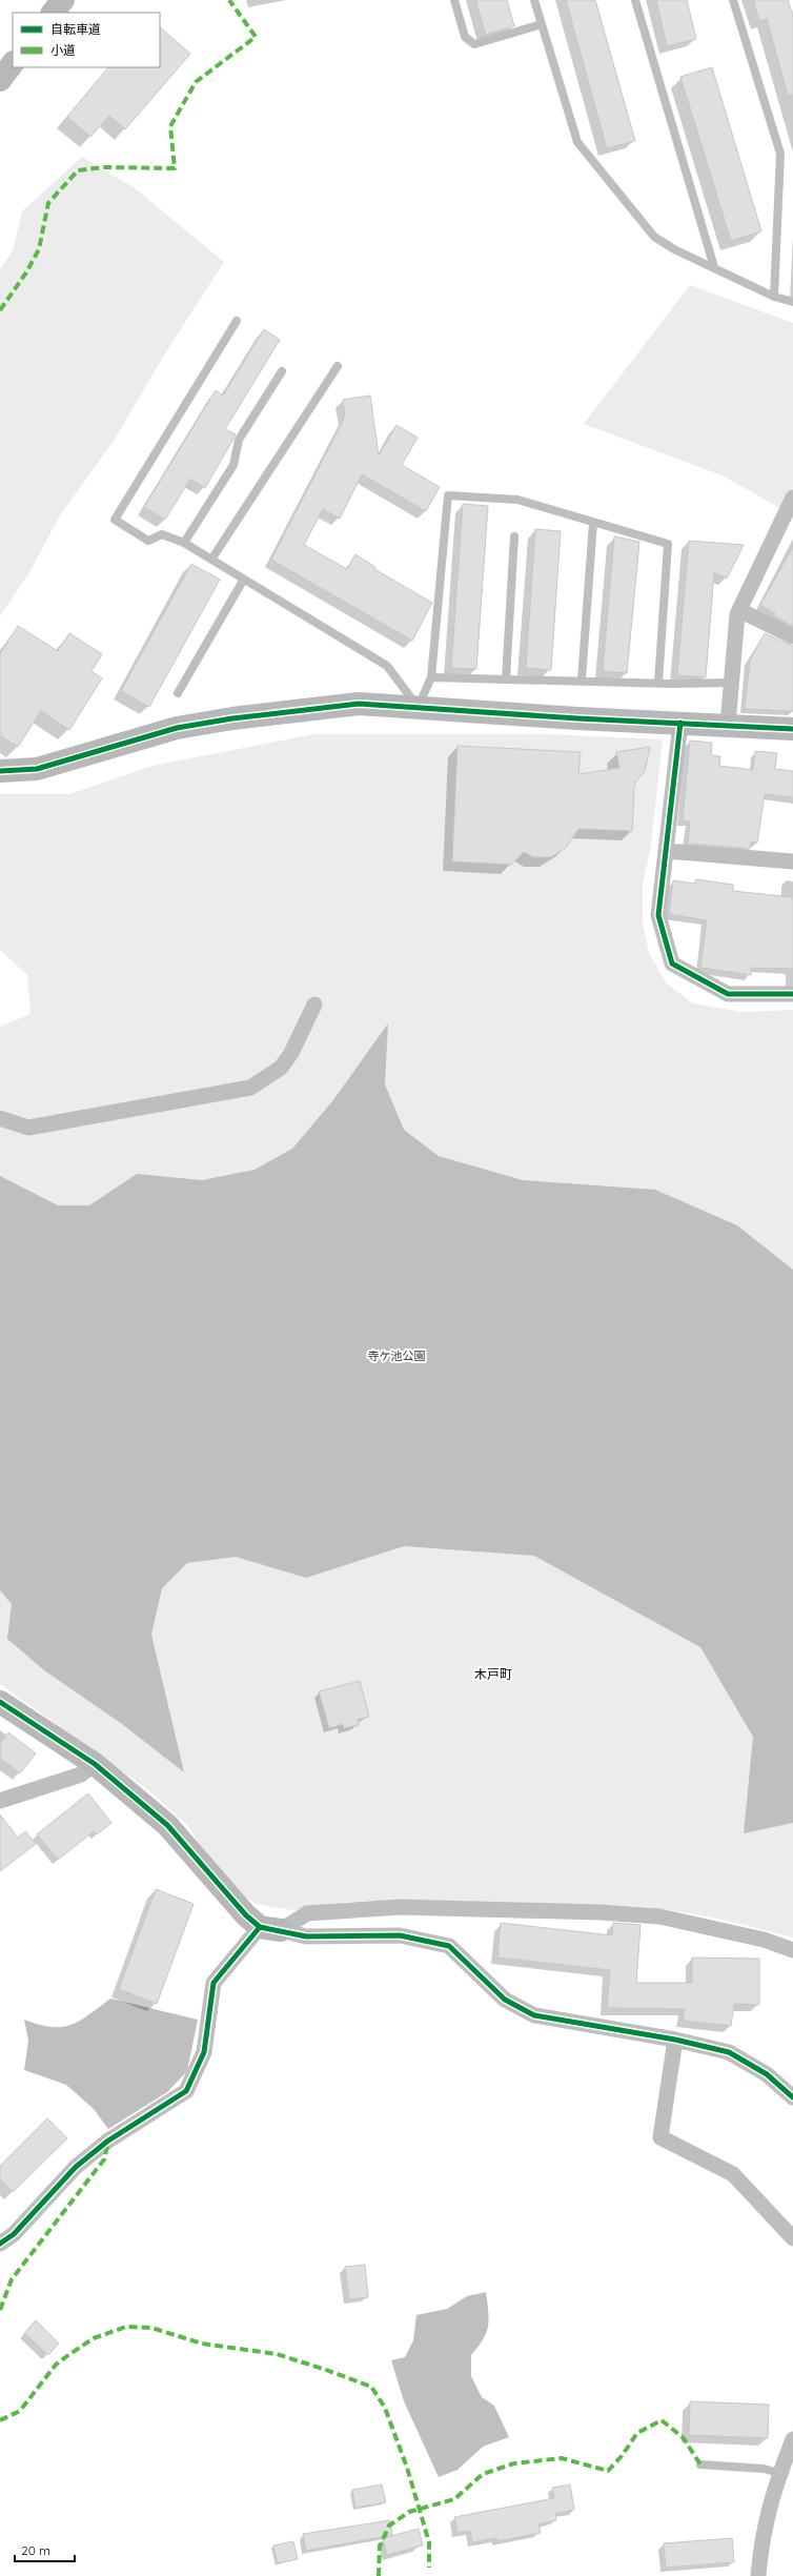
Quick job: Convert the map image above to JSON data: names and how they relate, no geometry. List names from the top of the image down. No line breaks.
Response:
{"districts":["木戸町"],"parks":["寺ケ池公園"],"legend":["自転車道","小道"],"scale_bar":"20 m"}
